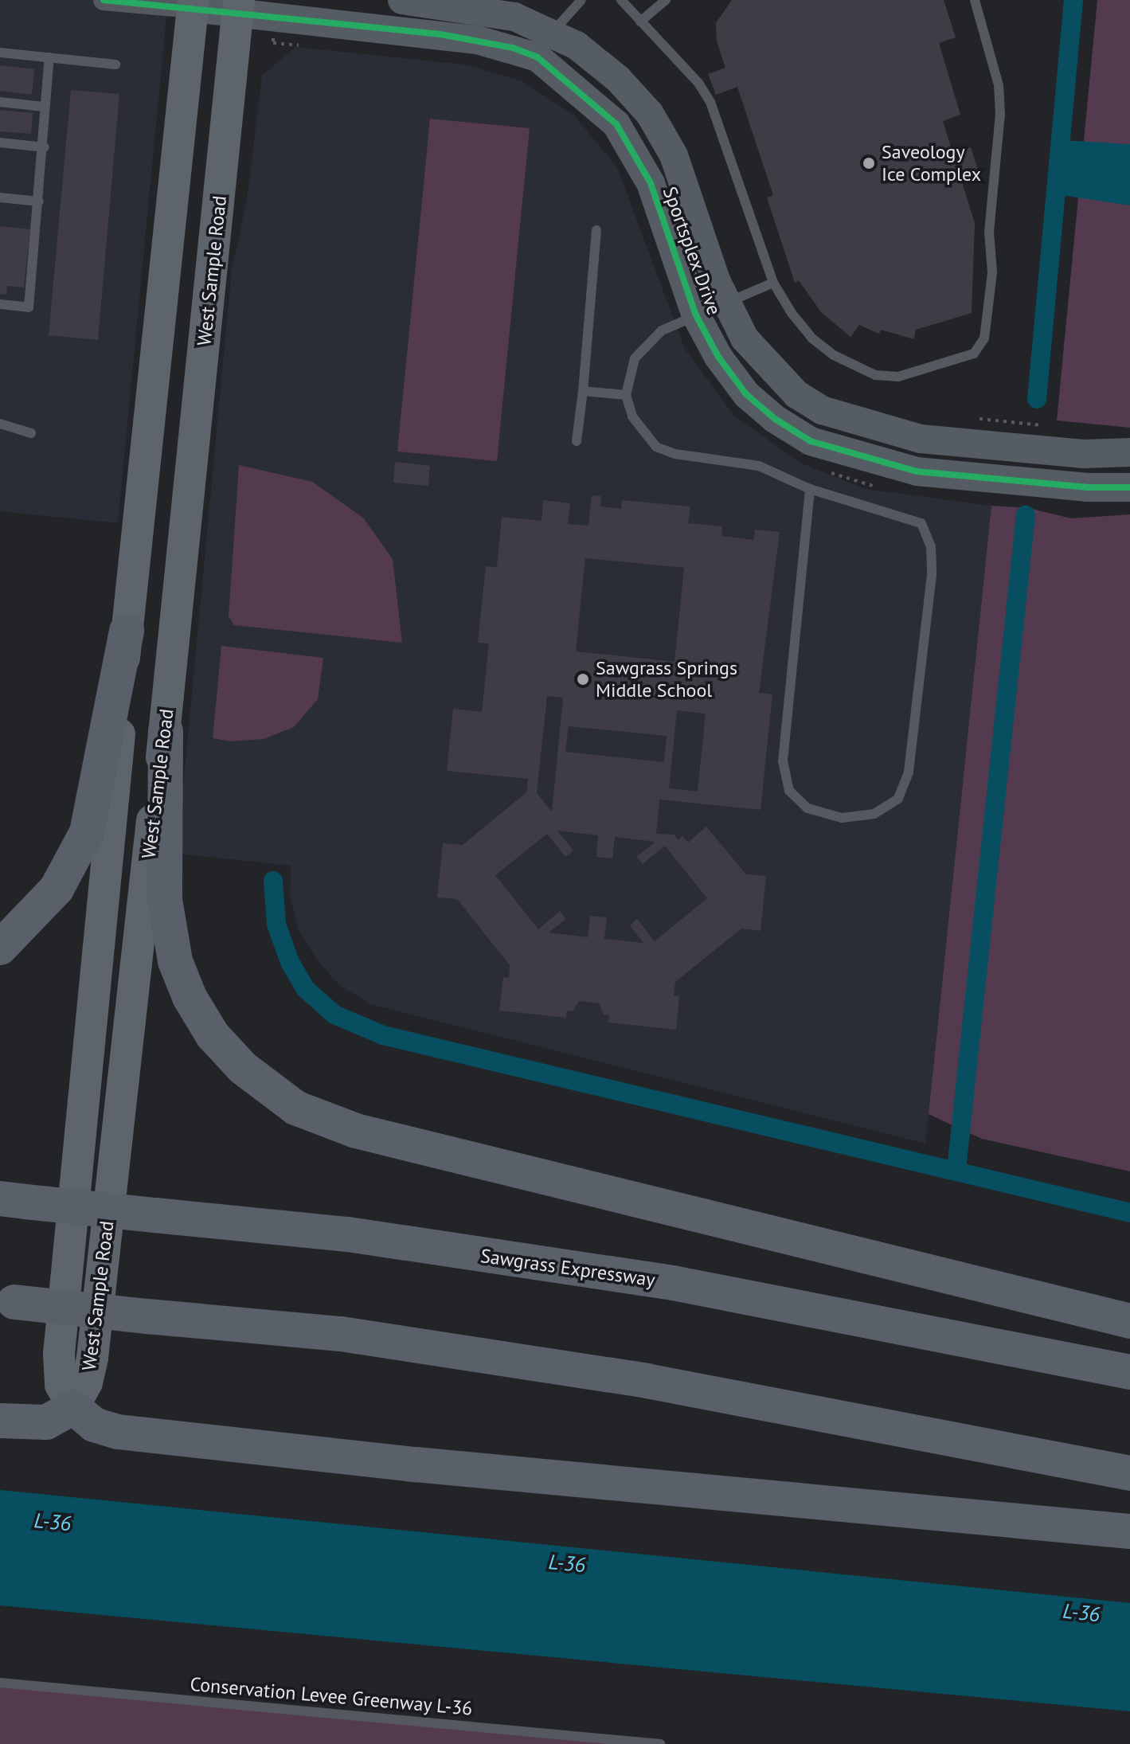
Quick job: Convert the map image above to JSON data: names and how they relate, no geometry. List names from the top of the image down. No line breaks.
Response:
{"streets":{"highway":["Sawgrass Expressway"],"main road":["West Sample Road"],"street":["Sportsplex Drive"],"lane":["Conservation Levee Greenway L-36"]},"crossings":[["Sportsplex Drive","West Sample Road"]],"water":["L-36"],"places":["Saveology Ice Complex","Sawgrass Springs Middle School"]}
